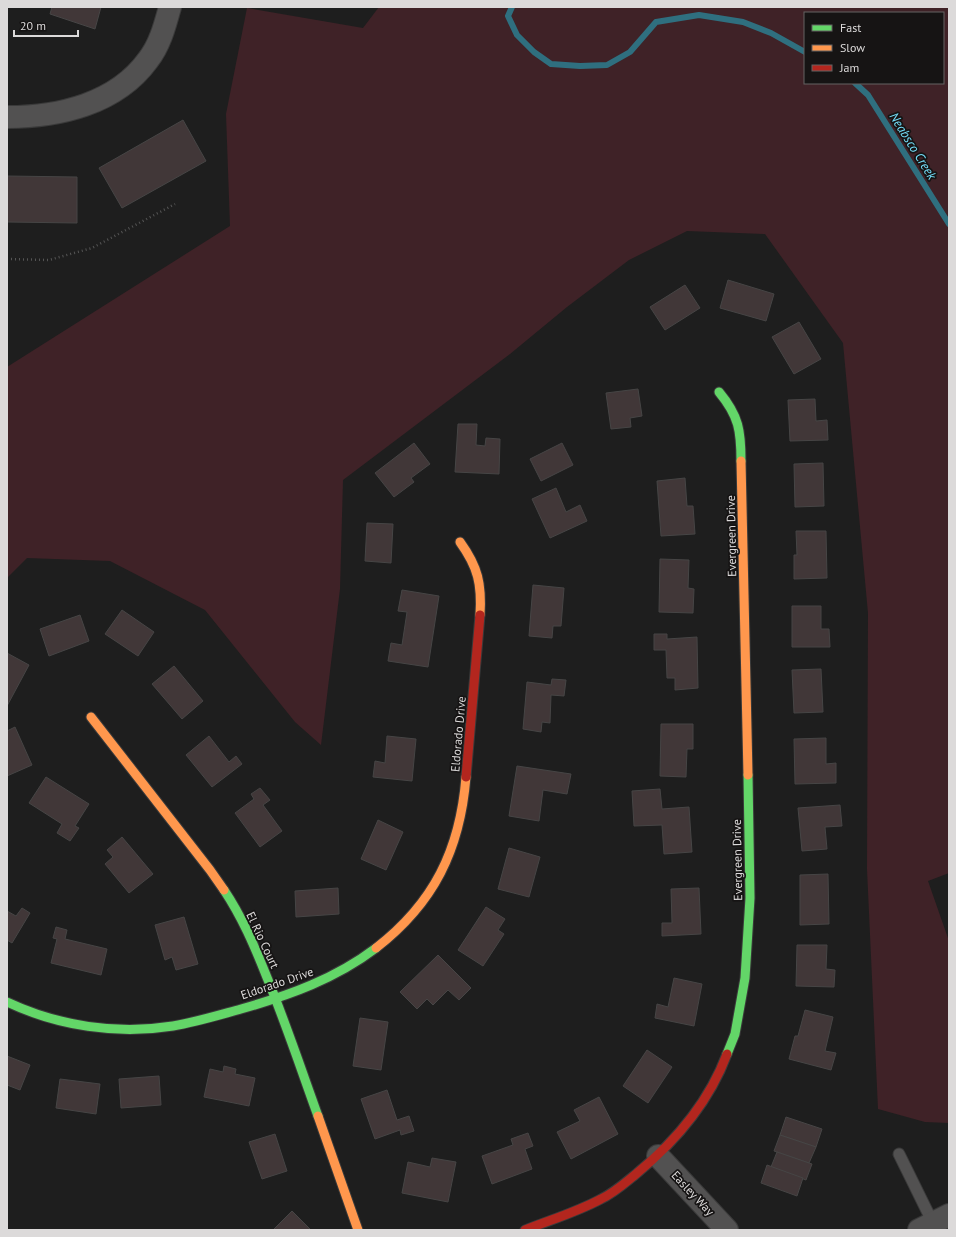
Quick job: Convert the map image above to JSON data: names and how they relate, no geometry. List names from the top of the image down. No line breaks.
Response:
{"streets":{"street":["Evergreen Drive","Eldorado Drive","El Rio Court","Easley Way"]},"crossings":[["Evergreen Drive","Easley Way"],["Eldorado Drive","El Rio Court"]],"water":["Neabsco Creek"],"legend":["Fast","Slow","Jam"],"scale_bar":"20 m"}
